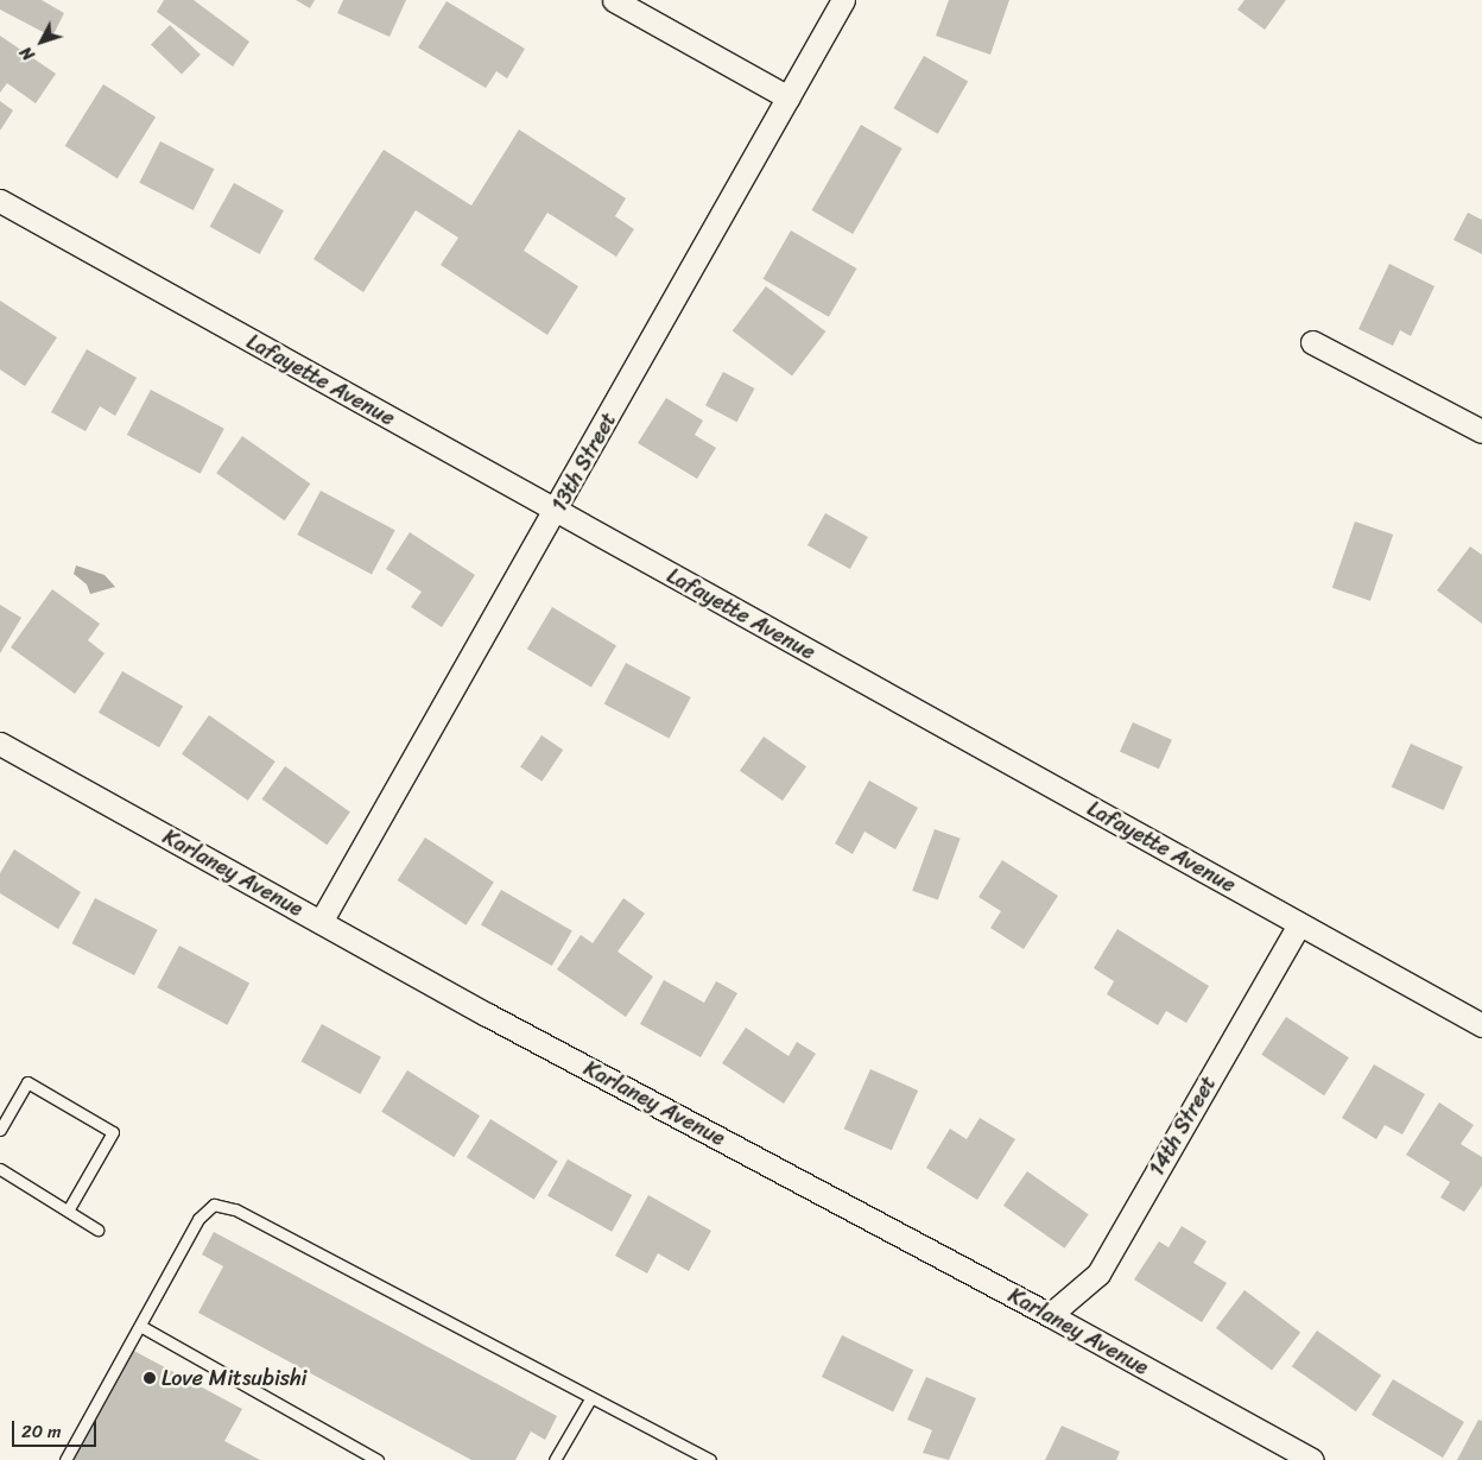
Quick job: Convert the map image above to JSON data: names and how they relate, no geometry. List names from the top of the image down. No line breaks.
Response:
{"streets":{"street":["Lafayette Avenue","13th Street","Karlaney Avenue","14th Street"]},"crossings":[["Lafayette Avenue","13th Street"],["Lafayette Avenue","14th Street"],["13th Street","Karlaney Avenue"],["Karlaney Avenue","14th Street"]],"places":["Love Mitsubishi"],"scale_bar":"20 m","north":"bottom left"}
